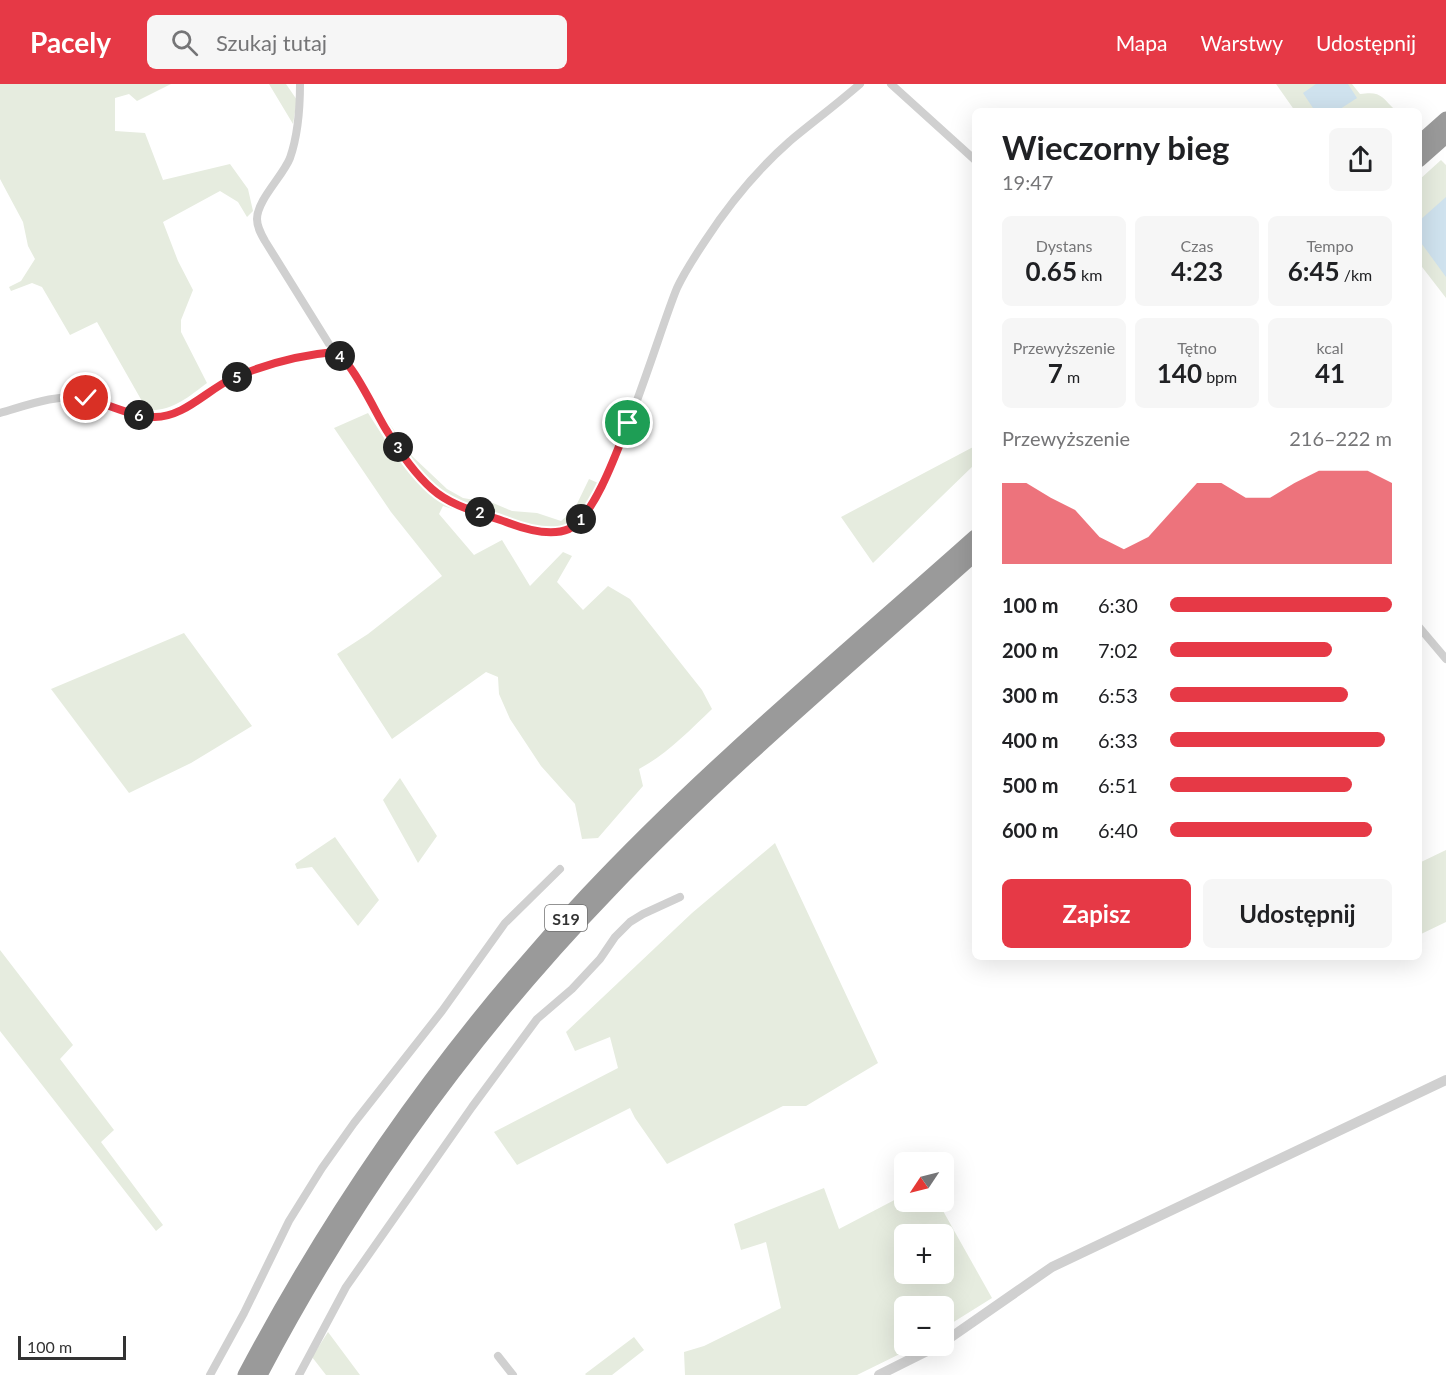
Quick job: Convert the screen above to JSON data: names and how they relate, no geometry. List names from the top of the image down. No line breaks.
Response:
{"streets":{"highway":["S19"]},"scale_bar":"100 m","north":"bottom left","page":{"header":"Pacely","search":"Szukaj tutaj","nav":["Mapa","Warstwy","Udostępnij"],"heading":["Wieczorny bieg","19:47"],"stats":[["Dystans","0.65 km"],["Czas","4:23"],["Tempo","6:45 /km"],["Przewyższenie","7 m"],["Tętno","140 bpm"],["kcal","41"]],"pins":["4","5","6","3","2","1"],"chart":["Przewyższenie","216–222 m"],"list":[{"name":"100 m","note":"6:30"},{"name":"200 m","note":"7:02"},{"name":"300 m","note":"6:53"},{"name":"400 m","note":"6:33"},{"name":"500 m","note":"6:51"},{"name":"600 m","note":"6:40"}],"buttons":["Zapisz","Udostępnij"],"map_buttons":["+","−"],"scale":"100 m"}}
